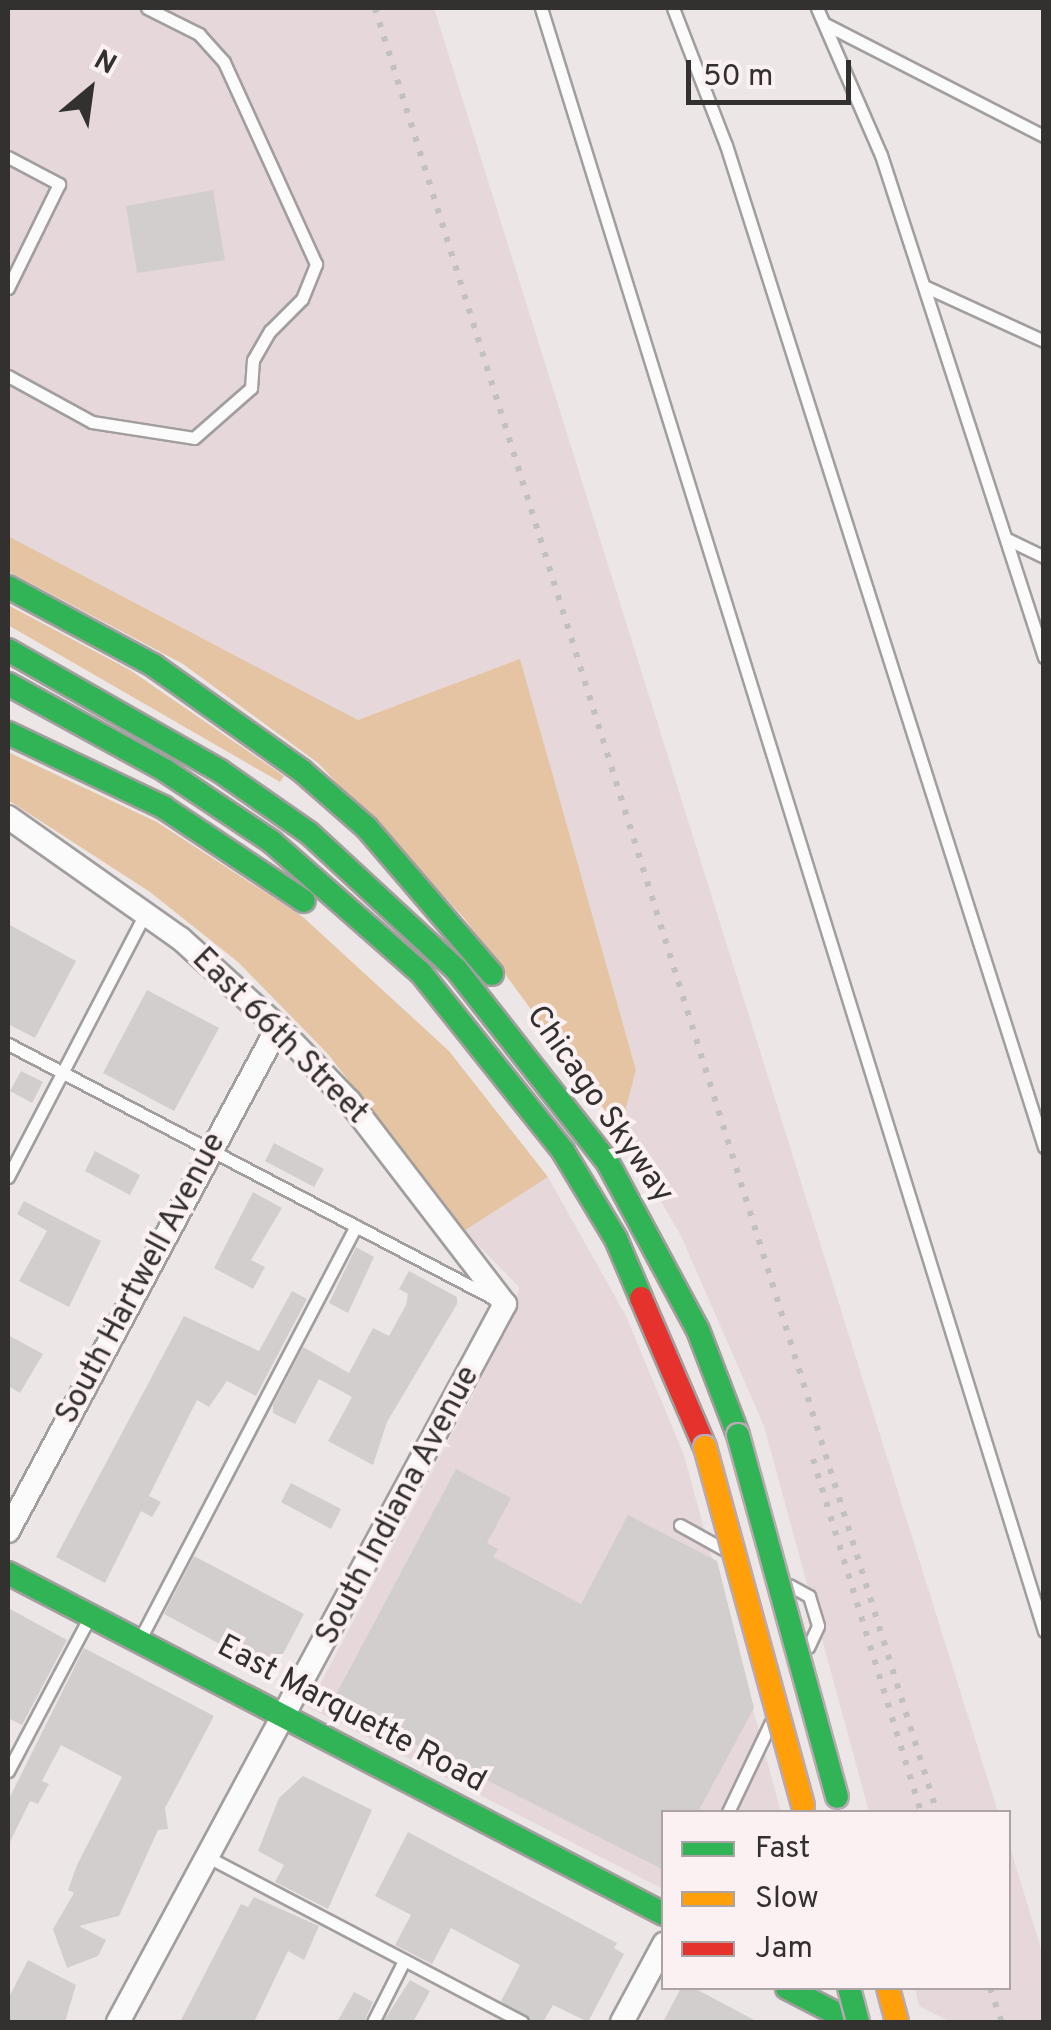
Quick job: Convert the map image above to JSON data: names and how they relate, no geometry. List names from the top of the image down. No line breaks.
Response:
{"streets":{"main road":["Chicago Skyway","East Marquette Road"],"street":["East 66th Street","South Hartwell Avenue","South Indiana Avenue"]},"crossings":[["East 66th Street","South Hartwell Avenue"],["East 66th Street","South Indiana Avenue"],["South Indiana Avenue","East Marquette Road"]],"legend":["Fast","Slow","Jam"],"scale_bar":"50 m","north":"top right"}
